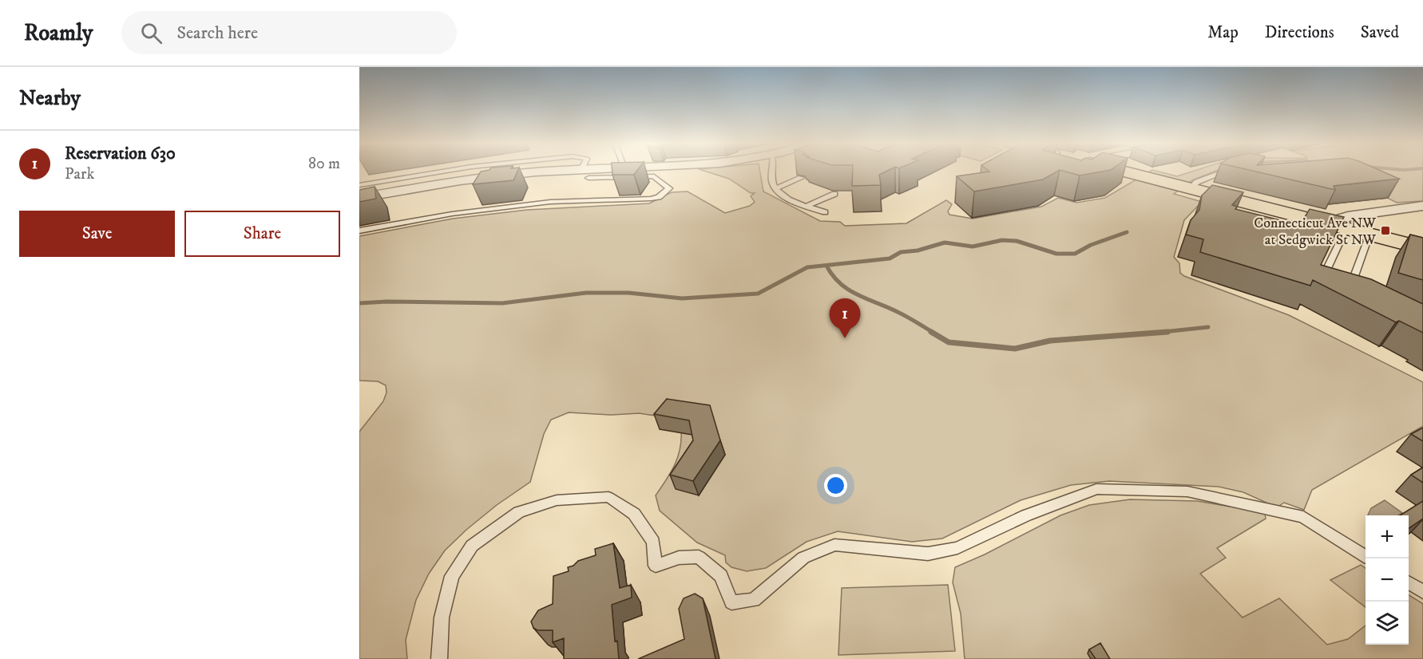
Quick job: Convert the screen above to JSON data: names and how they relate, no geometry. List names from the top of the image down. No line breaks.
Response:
{"places":{"transit":["Connecticut Ave NW at Sedgwick St NW"]},"page":{"header":"Roamly","search":"Search here","nav":["Map","Directions","Saved"],"heading":"Nearby","list":[{"mark":"1","name":"Reservation 630","note":"Park","value":"80 m"}],"buttons":["Save","Share"],"pins":"1","map_buttons":["+","−"]}}
